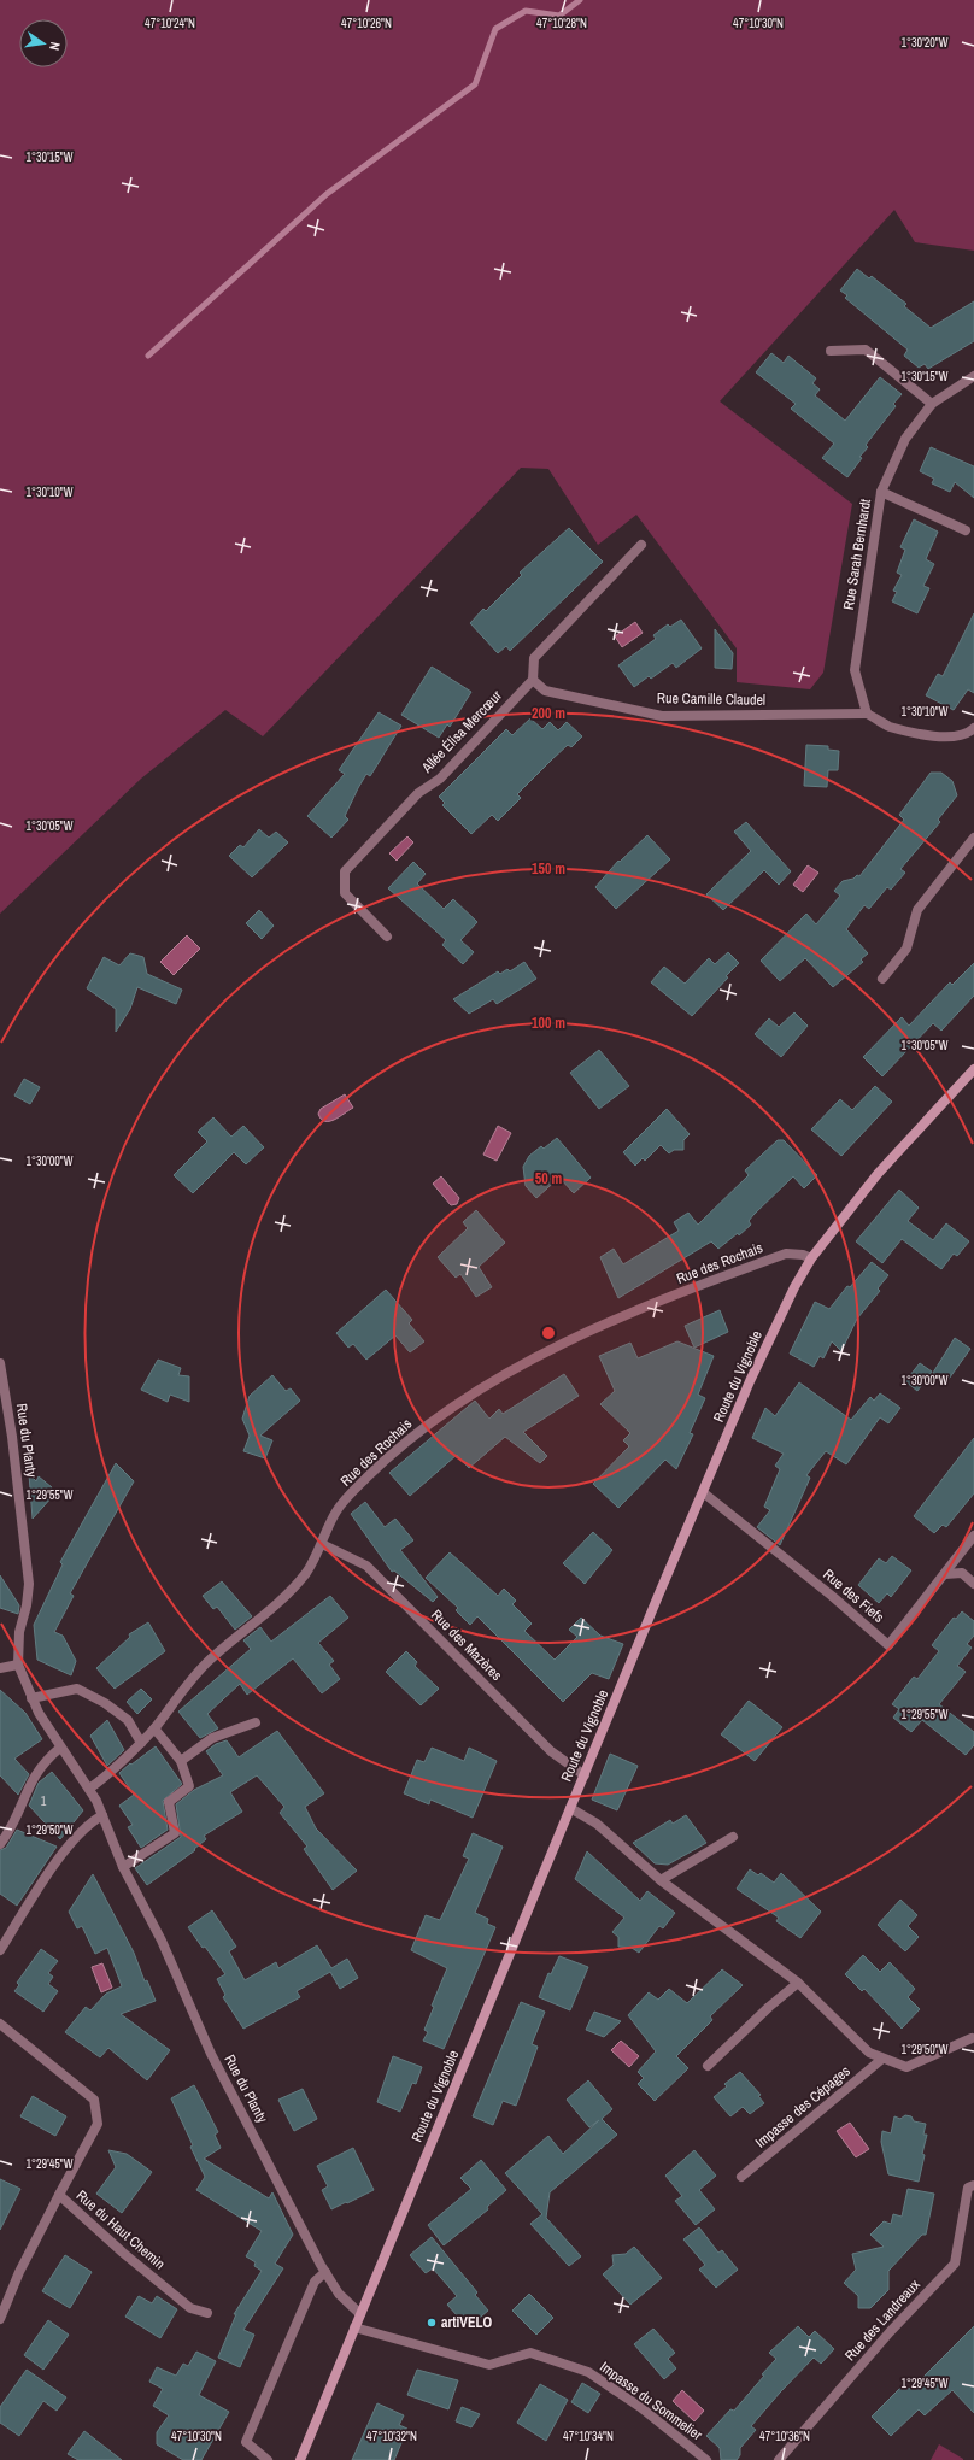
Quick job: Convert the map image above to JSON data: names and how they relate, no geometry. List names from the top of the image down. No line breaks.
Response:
{"streets":{"street":["Rue Sarah Bernhardt","Rue Camille Claudel","Allée Élisa Mercœur","Rue des Rochais","Route du Vignoble","Rue du Planty","Rue des Fiefs","Rue des Mazères","Impasse des Cépages","Rue du Haut Chemin","Rue des Landreaux","Impasse du Sommelier"]},"crossings":[["Rue Sarah Bernhardt","Rue Camille Claudel"],["Rue Camille Claudel","Allée Élisa Mercœur"],["Rue des Rochais","Route du Vignoble"],["Rue des Rochais","Rue des Mazères"],["Route du Vignoble","Rue du Planty"],["Route du Vignoble","Rue des Fiefs"],["Route du Vignoble","Rue des Mazères"],["Route du Vignoble","Impasse du Sommelier"]],"places":["artiVELO"],"house_numbers":["1"],"north":"right","coordinates":["47°10'24\"N","47°10'26\"N","47°10'28\"N","47°10'30\"N","1°30'20\"W","1°30'15\"W","1°30'10\"W","1°30'05\"W","1°30'00\"W","1°29'55\"W","1°29'50\"W","1°29'45\"W","47°10'32\"N","47°10'34\"N","47°10'36\"N"],"rings":["200 m","150 m","100 m","50 m"]}
